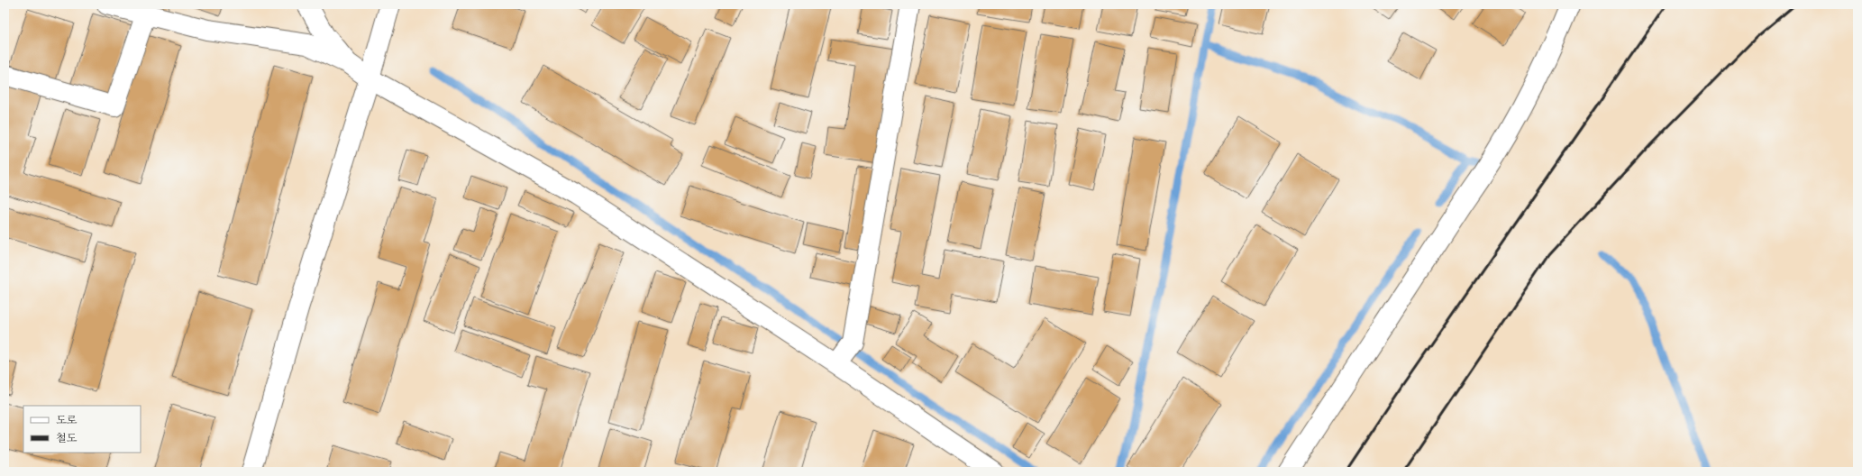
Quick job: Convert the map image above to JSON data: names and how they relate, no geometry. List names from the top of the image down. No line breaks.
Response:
{"legend":["도로","철도"]}
